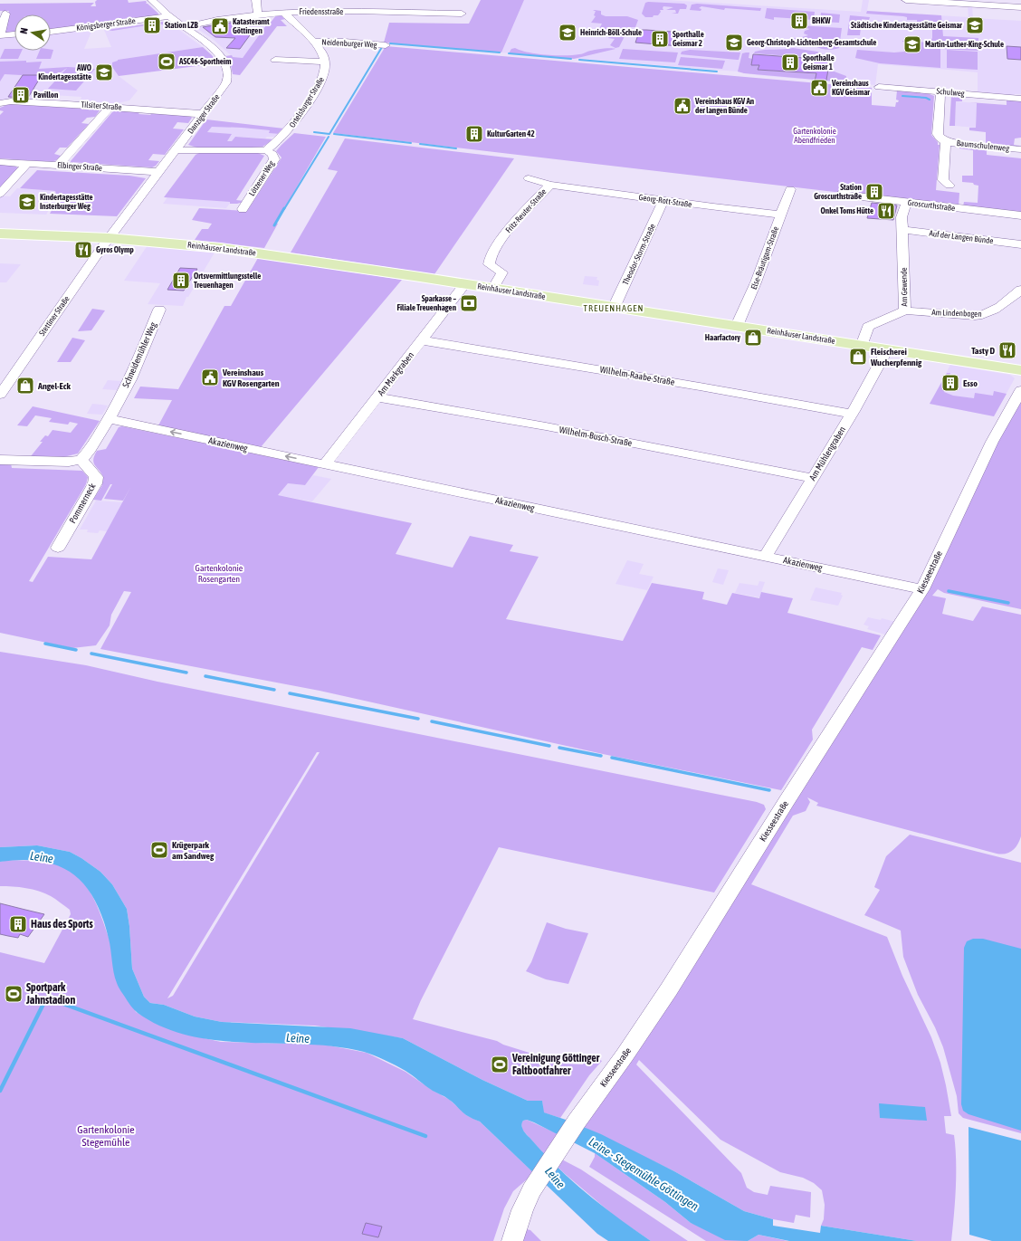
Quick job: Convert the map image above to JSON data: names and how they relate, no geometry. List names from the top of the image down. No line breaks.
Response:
{"streets":{"main road":["Reinhäuser Landstraße"],"street":["Friedensstraße","Königsberger Straße","Neidenburger Weg","Schulweg","Ortelsburger Straße","Tilsiter Straße","Danziger Straße","Baumschulenweg","Elbinger Straße","Lötzener Weg","Georg-Rott-Straße","Groscurthstraße","Fritz-Reuter-Straße","Auf der Langen Bünde","Theodor-Storm-Straße","Else-Bräutigam-Straße","Am Gewende","Am Lindenbogen","Stettiner Straße","Schneidemühler Weg","Am Markgraben","Wilhelm-Raabe-Straße","Wilhelm-Busch-Straße","Akazienweg","Am Mühlengraben","Pommerneck","Kiesseestraße"]},"crossings":[["Friedensstraße","Danziger Straße"],["Königsberger Straße","Danziger Straße"],["Ortelsburger Straße","Lötzener Weg"],["Tilsiter Straße","Danziger Straße"],["Danziger Straße","Elbinger Straße"],["Danziger Straße","Reinhäuser Landstraße"],["Danziger Straße","Stettiner Straße"],["Georg-Rott-Straße","Fritz-Reuter-Straße"],["Georg-Rott-Straße","Theodor-Storm-Straße"],["Georg-Rott-Straße","Else-Bräutigam-Straße"],["Fritz-Reuter-Straße","Reinhäuser Landstraße"],["Auf der Langen Bünde","Am Gewende"],["Reinhäuser Landstraße","Theodor-Storm-Straße"],["Reinhäuser Landstraße","Else-Bräutigam-Straße"],["Reinhäuser Landstraße","Am Gewende"],["Reinhäuser Landstraße","Stettiner Straße"],["Reinhäuser Landstraße","Am Markgraben"],["Reinhäuser Landstraße","Am Mühlengraben"],["Am Gewende","Am Lindenbogen"],["Schneidemühler Weg","Akazienweg"],["Am Markgraben","Wilhelm-Raabe-Straße"],["Am Markgraben","Wilhelm-Busch-Straße"],["Am Markgraben","Akazienweg"],["Wilhelm-Raabe-Straße","Am Mühlengraben"],["Wilhelm-Busch-Straße","Am Mühlengraben"],["Akazienweg","Am Mühlengraben"],["Akazienweg","Kiesseestraße"]],"districts":["TREUENHAGEN"],"water":["Leine","Leine - Stegemühle Göttingen"],"parks":["Gartenkolonie Abendfrieden","Gartenkolonie Rosengarten","Gartenkolonie Stegemühle"],"places":{"building":["BHKW","Station LZB","Sporthalle Geismar 2","Sporthalle Geismar 1","Pavillon","KulturGarten 42","Station Groscurthstraße","Ortsvermittlungsstelle Treuenhagen","Esso","Haus des Sports"],"school or university":["Städtische Kindertagesstätte Geismar","Heinrich-Böll-Schule","Georg-Christoph-Lichtenberg-Gesamtschule","Martin-Luther-King-Schule","AWO Kindertagesstätte","Kindertagesstätte Insterburger Weg"],"public building":["Katasteramt Göttingen","Vereinshaus KGV Geismar","Vereinshaus KGV An der langen Bünde","Vereinshaus KGV Rosengarten"],"sports":["ASC46-Sportheim","Krügerpark am Sandweg","Sportpark Jahnstadion","Vereinigung Göttinger Faltbootfahrer"],"restaurant":["Onkel Toms Hütte","Gyros Olymp","Tasty D"],"bank":["Sparkasse – Filiale Treuenhagen"],"shop":["Haarfactory","Fleischerei Wucherpfennig","Angel-Eck"]},"north":"left"}
